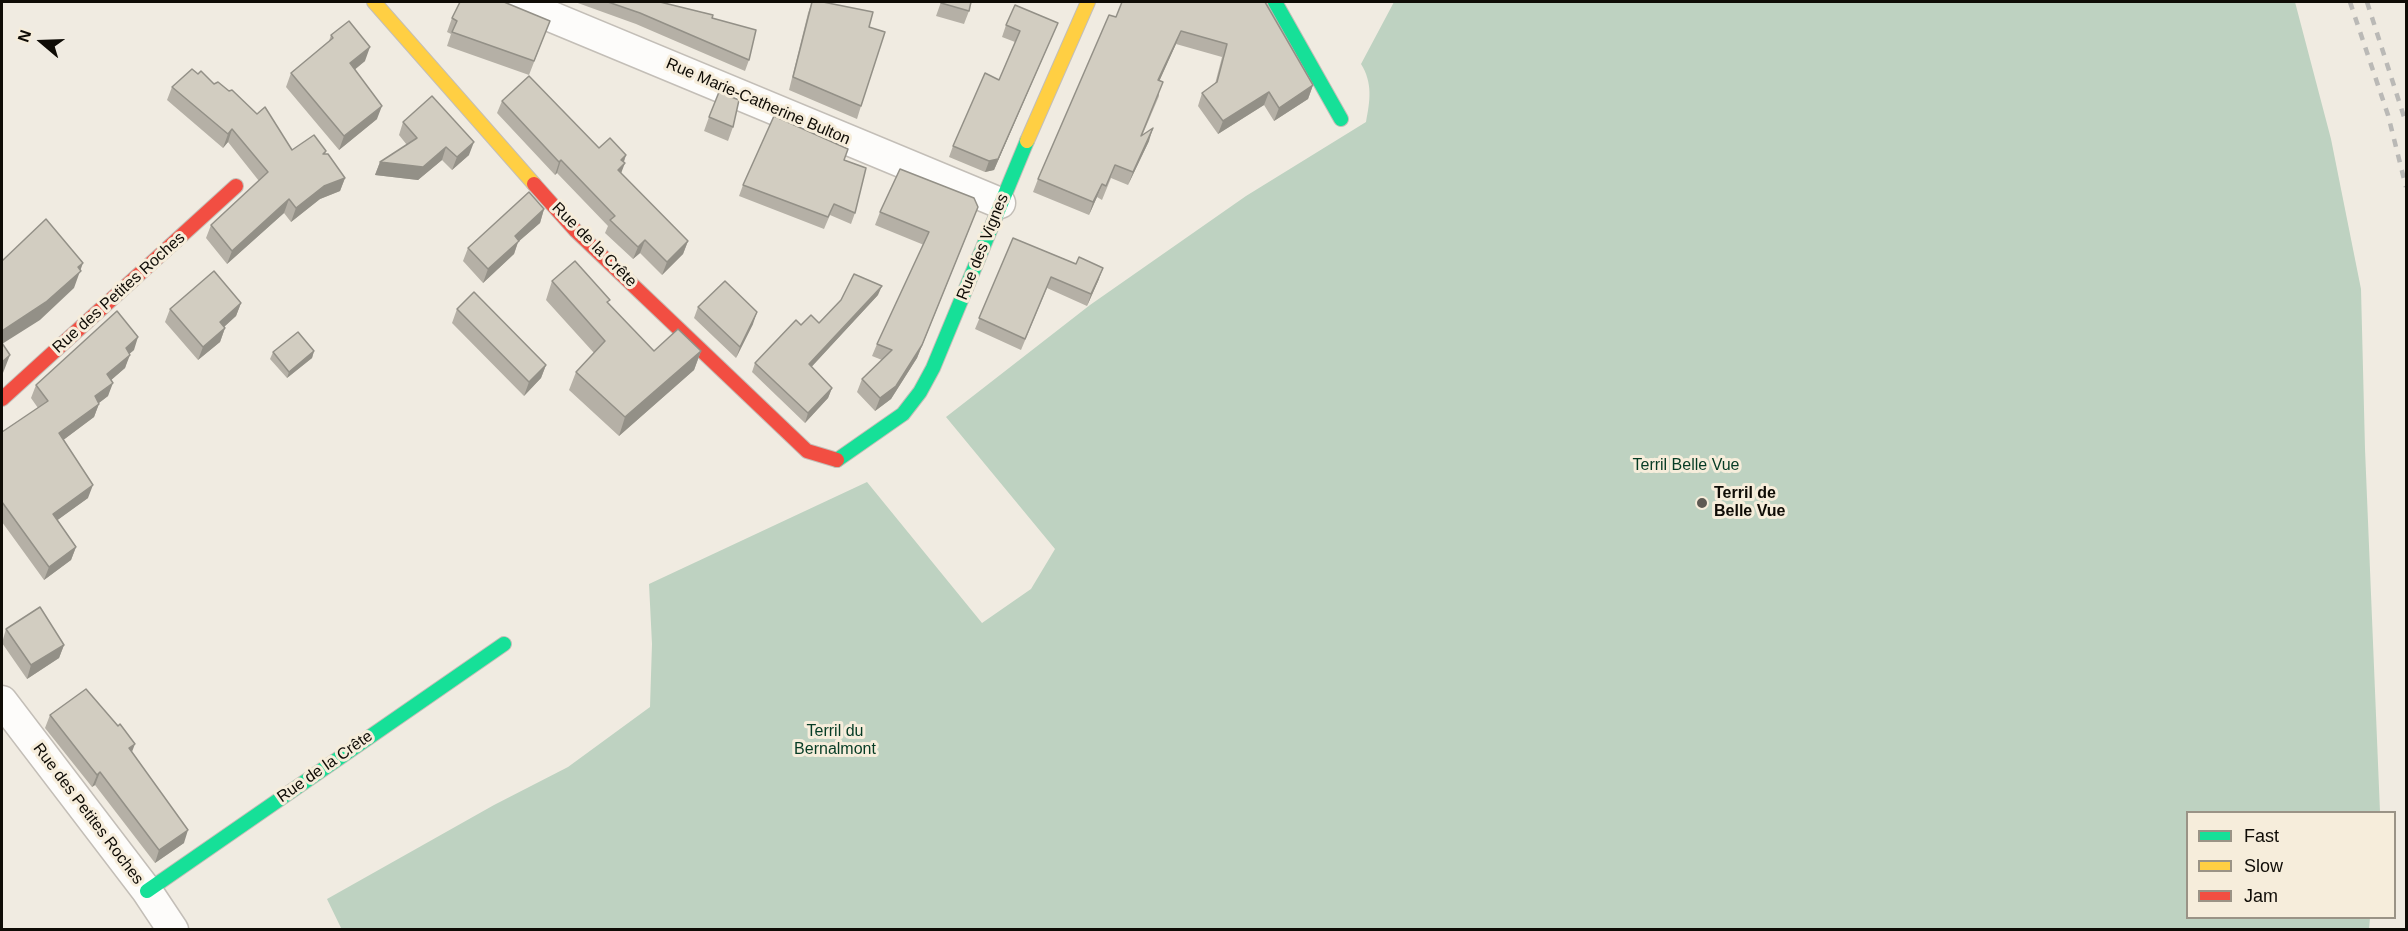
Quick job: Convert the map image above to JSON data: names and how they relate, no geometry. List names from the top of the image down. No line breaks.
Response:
{"streets":{"street":["Rue Marie-Catherine Bulton","Rue de la Crête","Rue des Vignes","Rue des Petites Roches"]},"crossings":[["Rue Marie-Catherine Bulton","Rue des Vignes"],["Rue de la Crête","Rue des Vignes"],["Rue de la Crête","Rue des Petites Roches"]],"parks":["Terril Belle Vue","Terril du Bernalmont"],"places":["Terril de Belle Vue"],"legend":["Fast","Slow","Jam"],"north":"left"}
